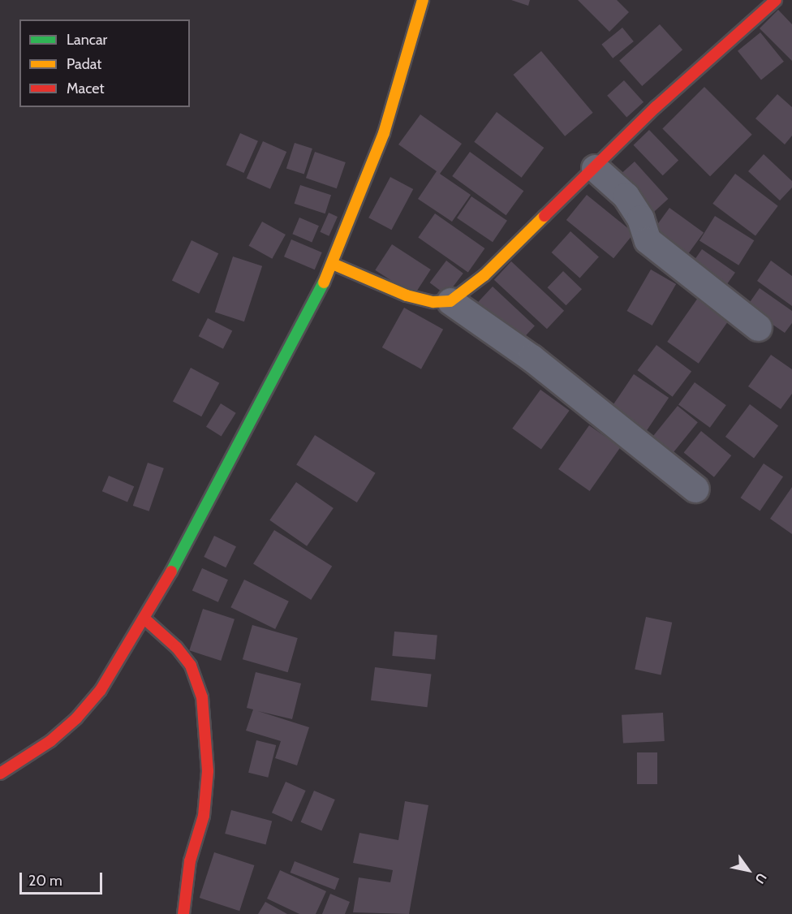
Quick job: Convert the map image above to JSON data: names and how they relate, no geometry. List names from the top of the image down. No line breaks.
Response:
{"legend":["Lancar","Padat","Macet"],"scale_bar":"20 m","north":"bottom right"}
